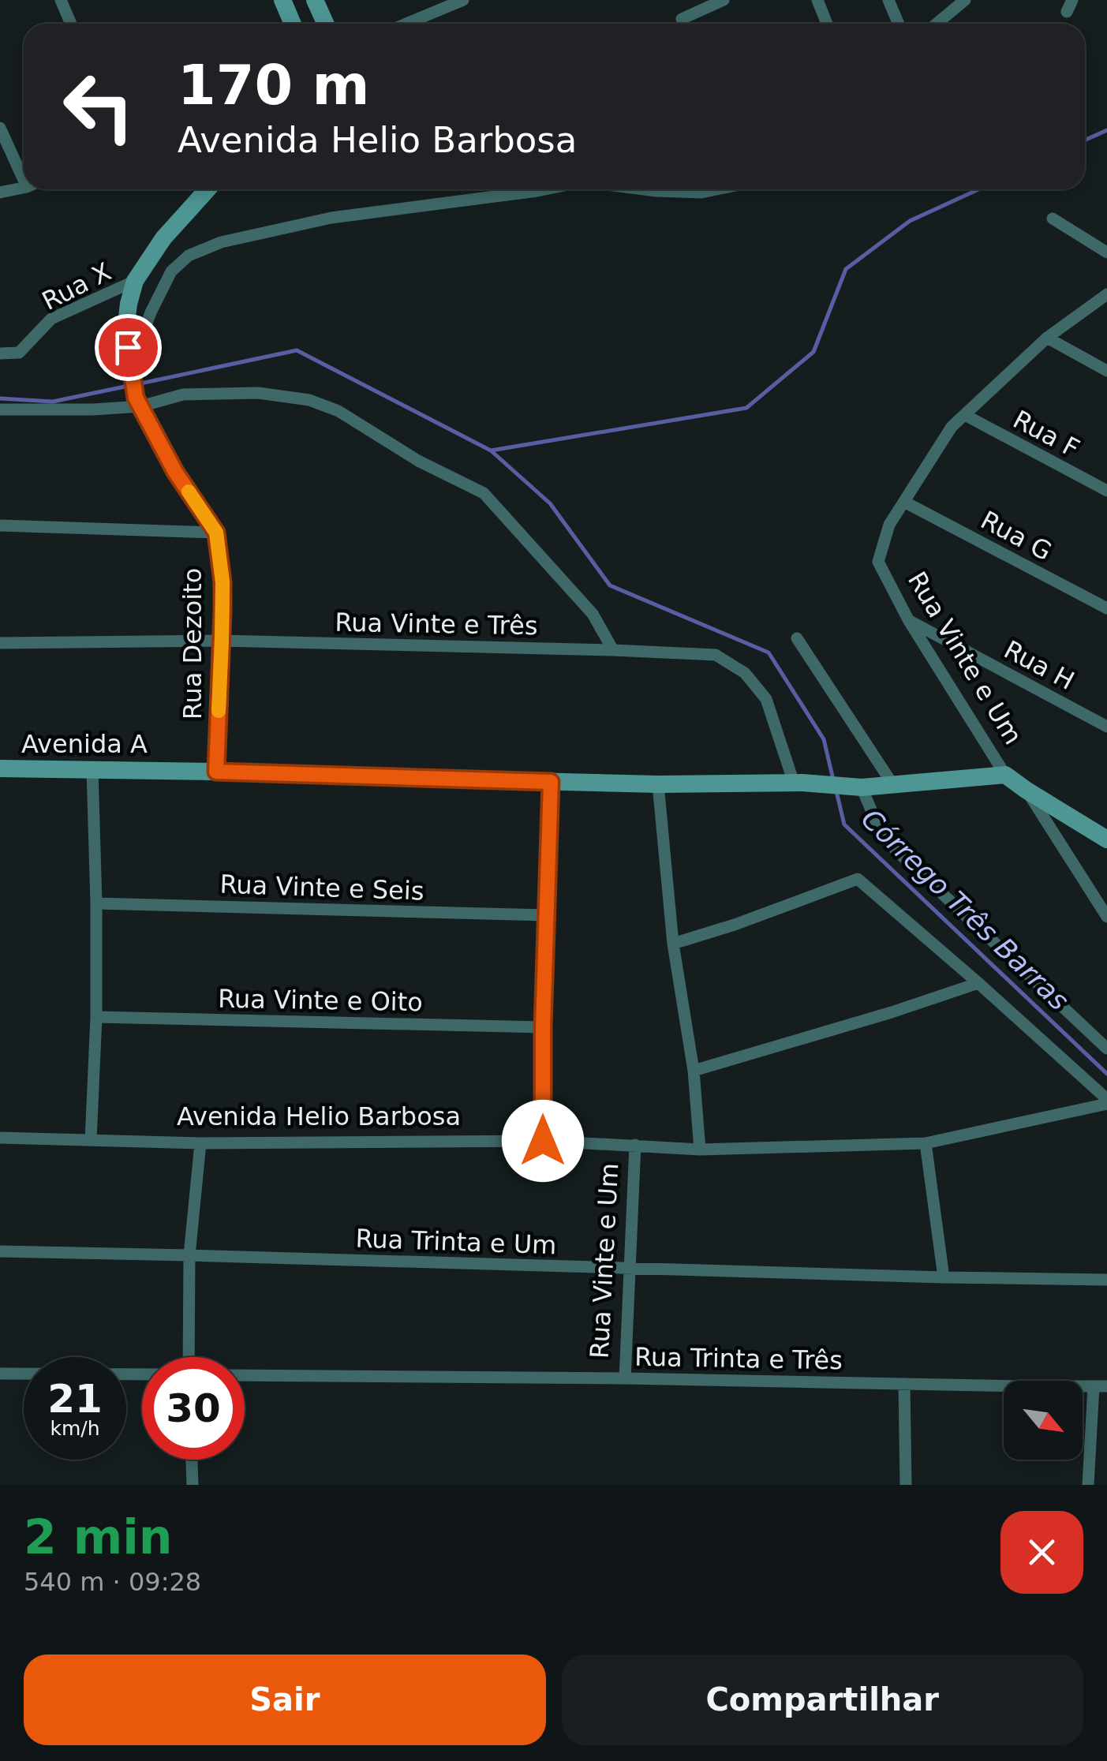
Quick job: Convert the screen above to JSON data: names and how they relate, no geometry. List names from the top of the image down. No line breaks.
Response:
{"streets":{"main road":["Rua Dezoito","Rua Vinte e Um","Avenida A"],"street":["Rua X","Rua F","Rua G","Rua Vinte e Três","Rua H","Rua Vinte e Seis","Rua Vinte e Oito","Avenida Helio Barbosa","Rua Trinta e Um","Rua Trinta e Três"]},"crossings":[["Rua F","Rua Vinte e Um"],["Rua G","Rua Vinte e Um"],["Rua Vinte e Três","Rua Dezoito"],["Rua Dezoito","Avenida A"],["Rua Vinte e Um","Rua H"],["Rua Vinte e Um","Avenida Helio Barbosa"],["Rua Vinte e Um","Rua Trinta e Um"],["Rua Vinte e Um","Rua Trinta e Três"]],"water":["Córrego Três Barras"],"north":"bottom right","page":{"turn":["170 m","Avenida Helio Barbosa"],"speed":"21 km/h","limit":"30","heading":["2 min","540 m · 09:28"],"buttons":["Sair","Compartilhar"]}}
